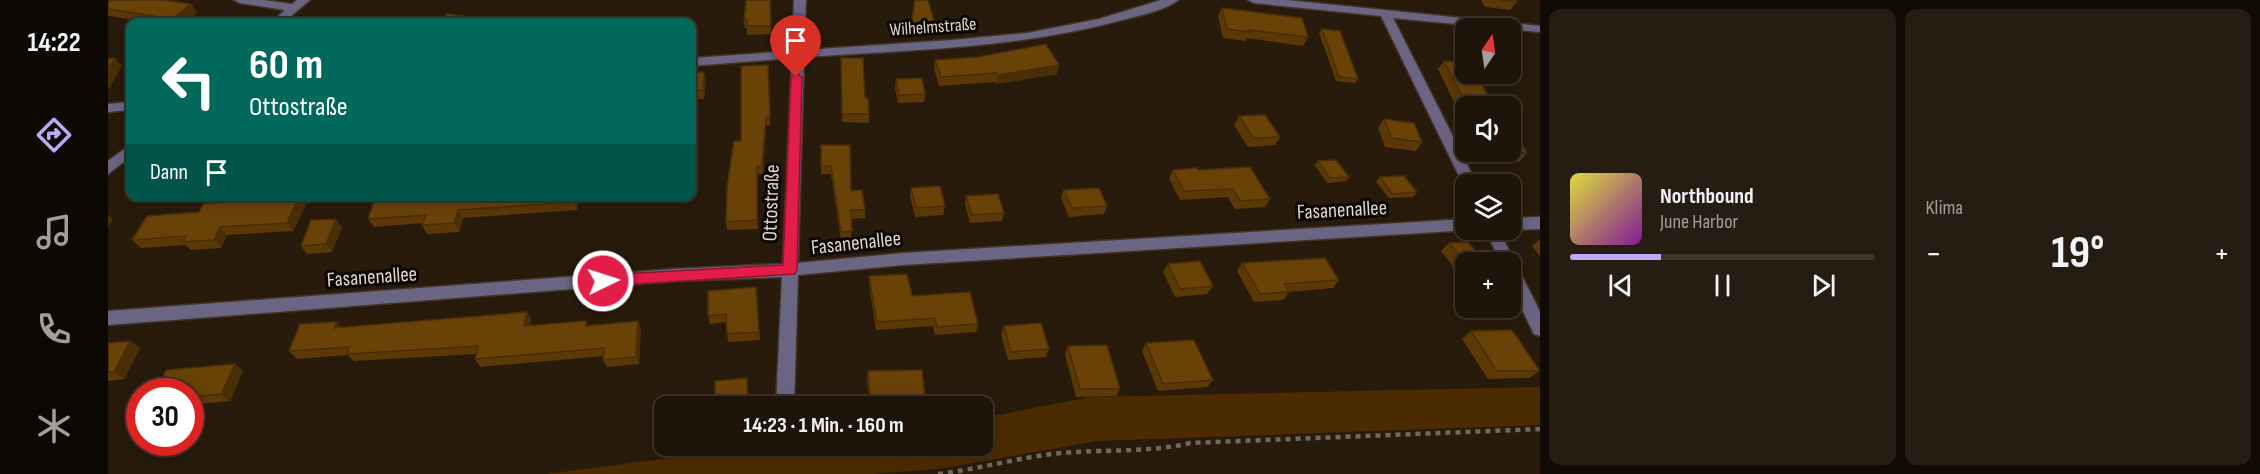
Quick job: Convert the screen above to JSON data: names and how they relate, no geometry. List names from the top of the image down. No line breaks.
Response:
{"streets":{"street":["Wilhelmstraße","Ottostraße","Fasanenallee"]},"crossings":[["Wilhelmstraße","Ottostraße"],["Ottostraße","Fasanenallee"]],"north":"top","page":{"tabs":"14:22","tile":"Klima","map_buttons":"+","turn":["60 m","Ottostraße"],"then":"Dann","song":["Northbound","June Harbor"],"heat":["−","19°","+"],"limit":"30","trip":"14:23 · 1 Min. · 160 m"}}
